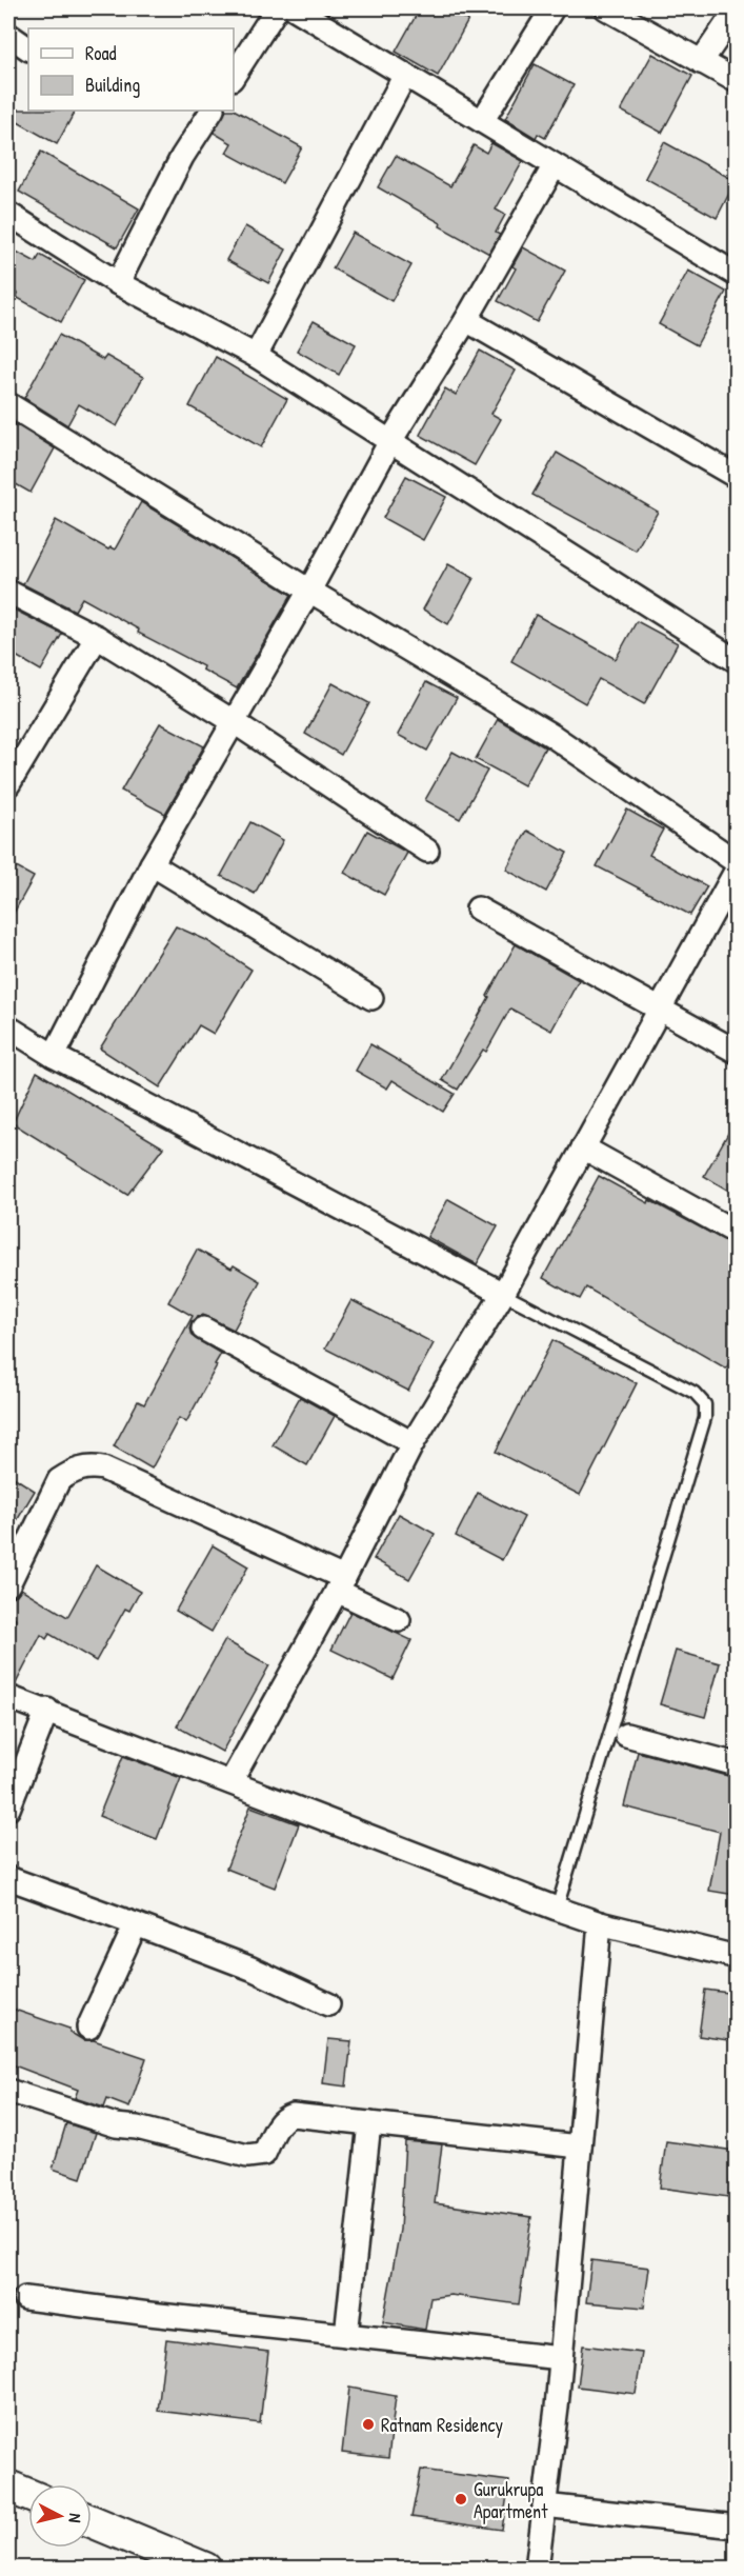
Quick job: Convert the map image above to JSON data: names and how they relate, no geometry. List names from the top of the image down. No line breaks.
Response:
{"places":["Ratnam Residency","Gurukrupa Apartment"],"legend":["Road","Building"],"north":"right"}
